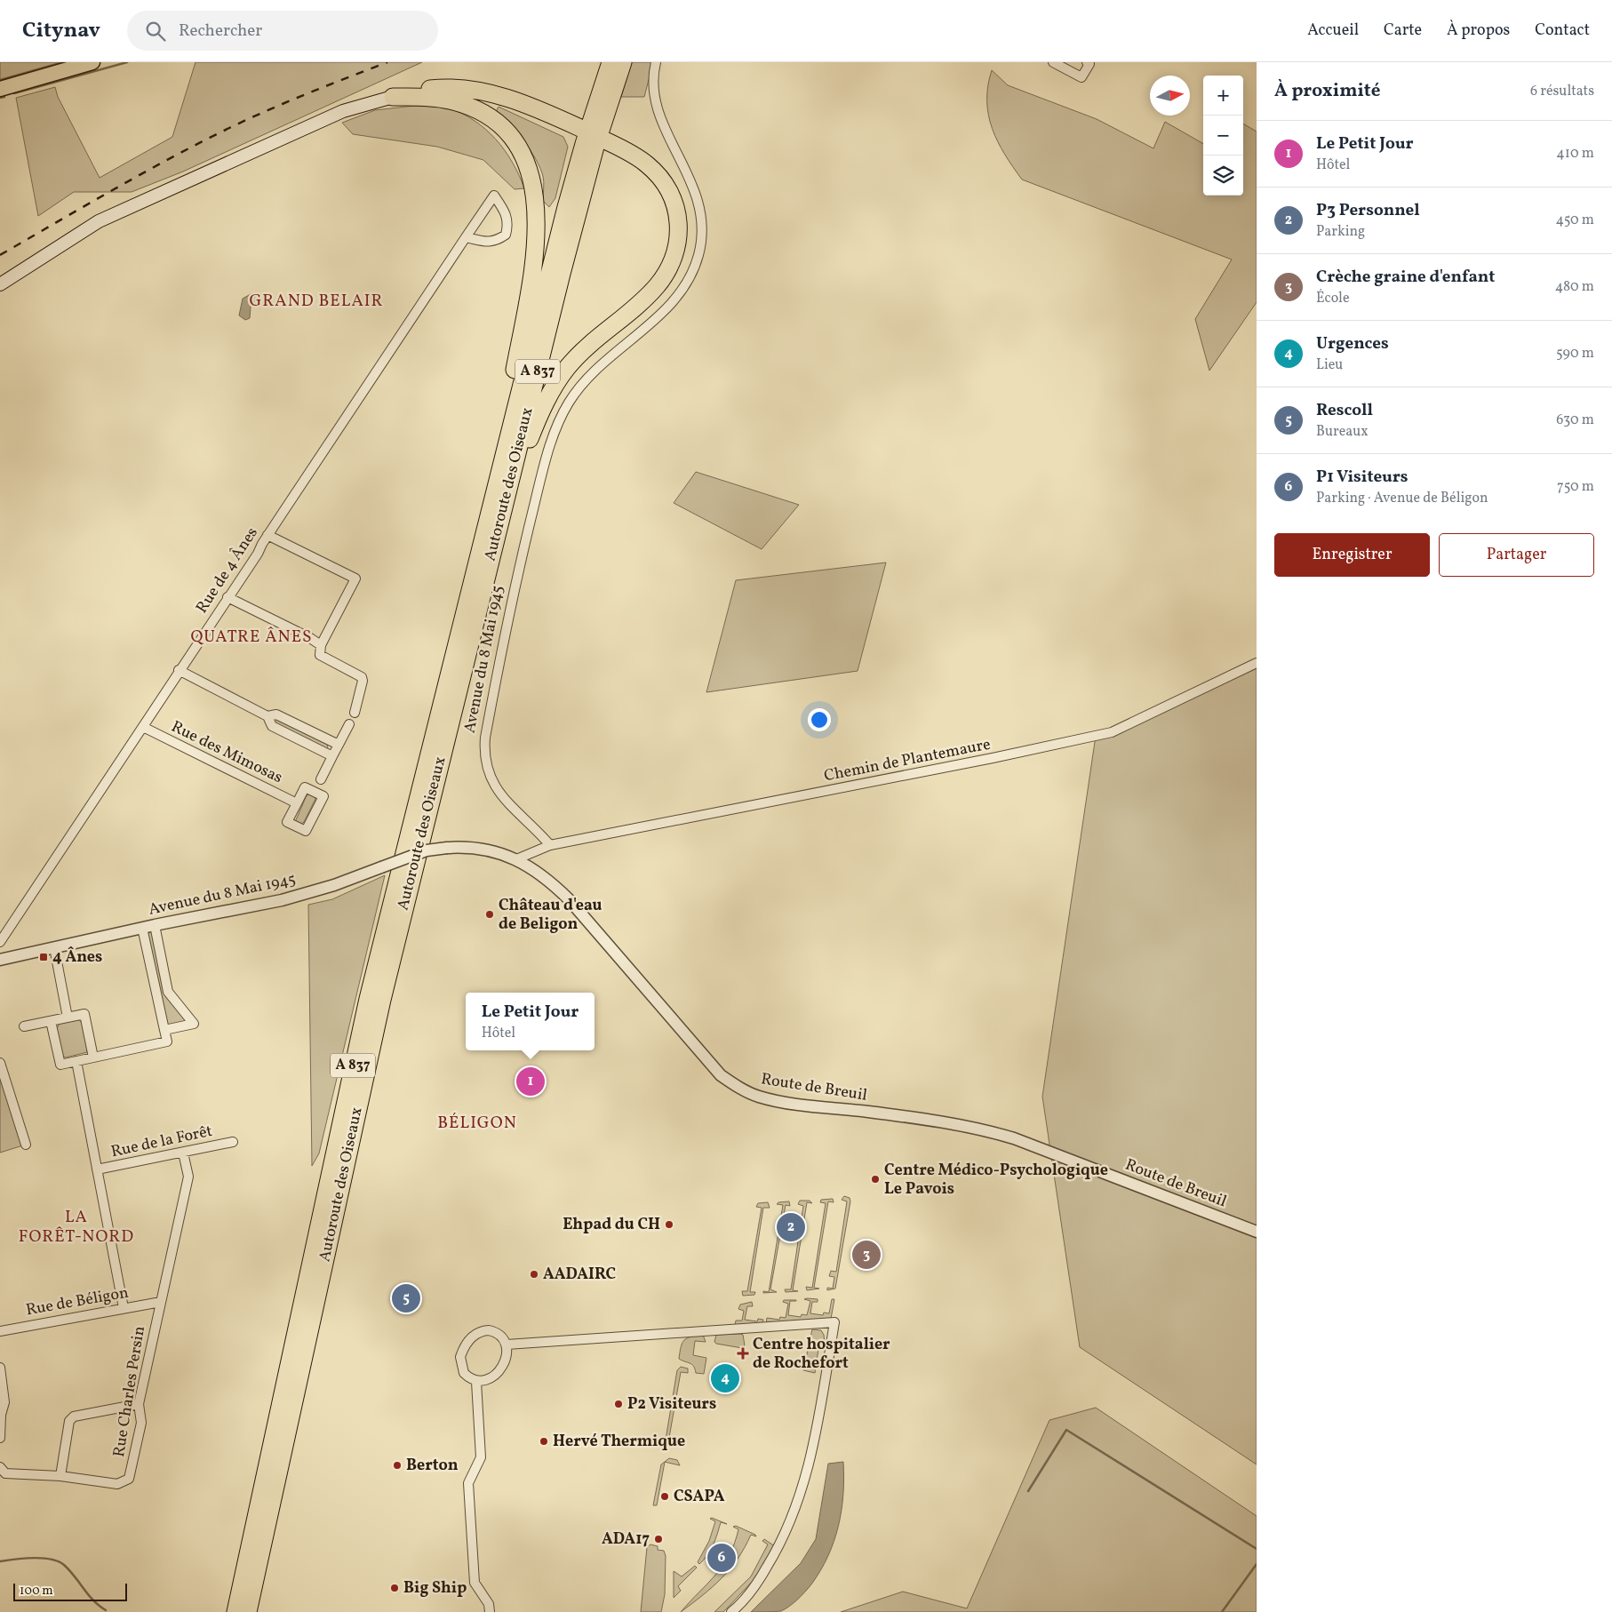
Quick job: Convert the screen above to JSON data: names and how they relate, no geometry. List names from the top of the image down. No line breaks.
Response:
{"streets":{"highway":["A 837","Autoroute des Oiseaux"],"street":["Rue de 4 Ânes","Avenue du 8 Mai 1945","Rue des Mimosas","Chemin de Plantemaure","Route de Breuil","Rue de la Forêt","Rue de Béligon","Rue Charles Persin"]},"crossings":[["Rue de 4 Ânes","Rue des Mimosas"],["Avenue du 8 Mai 1945","Chemin de Plantemaure"],["Avenue du 8 Mai 1945","Route de Breuil"],["Rue de la Forêt","Rue Charles Persin"],["Rue de Béligon","Rue Charles Persin"]],"districts":["GRAND BELAIR","QUATRE ÂNES","BÉLIGON","LA FORÊT-NORD"],"places":{"other":["Château d'eau de Beligon","Centre Médico-Psychologique Le Pavois","Ehpad du CH","AADAIRC","P2 Visiteurs","Hervé Thermique","Berton","CSAPA","ADA17","Big Ship"],"transit":["4 Ânes"],"health":["Centre hospitalier de Rochefort"]},"scale_bar":"100 m","north":"right","page":{"header":"Citynav","search":"Rechercher","nav":["Accueil","Carte","À propos","Contact"],"heading":["À proximité","6 résultats"],"map_buttons":["+","−"],"list":[{"mark":"1","name":"Le Petit Jour","note":"Hôtel","value":"410 m"},{"mark":"2","name":"P3 Personnel","note":"Parking","value":"450 m"},{"mark":"3","name":"Crèche graine d'enfant","note":"École","value":"480 m"},{"mark":"4","name":"Urgences","note":"Lieu","value":"590 m"},{"mark":"5","name":"Rescoll","note":"Bureaux","value":"630 m"},{"mark":"6","name":"P1 Visiteurs","note":"Parking · Avenue de Béligon","value":"750 m"}],"buttons":["Enregistrer","Partager"],"popup":["Le Petit Jour","Hôtel"],"pins":["1","2","3","5","4","6"],"scale":"100 m"}}
